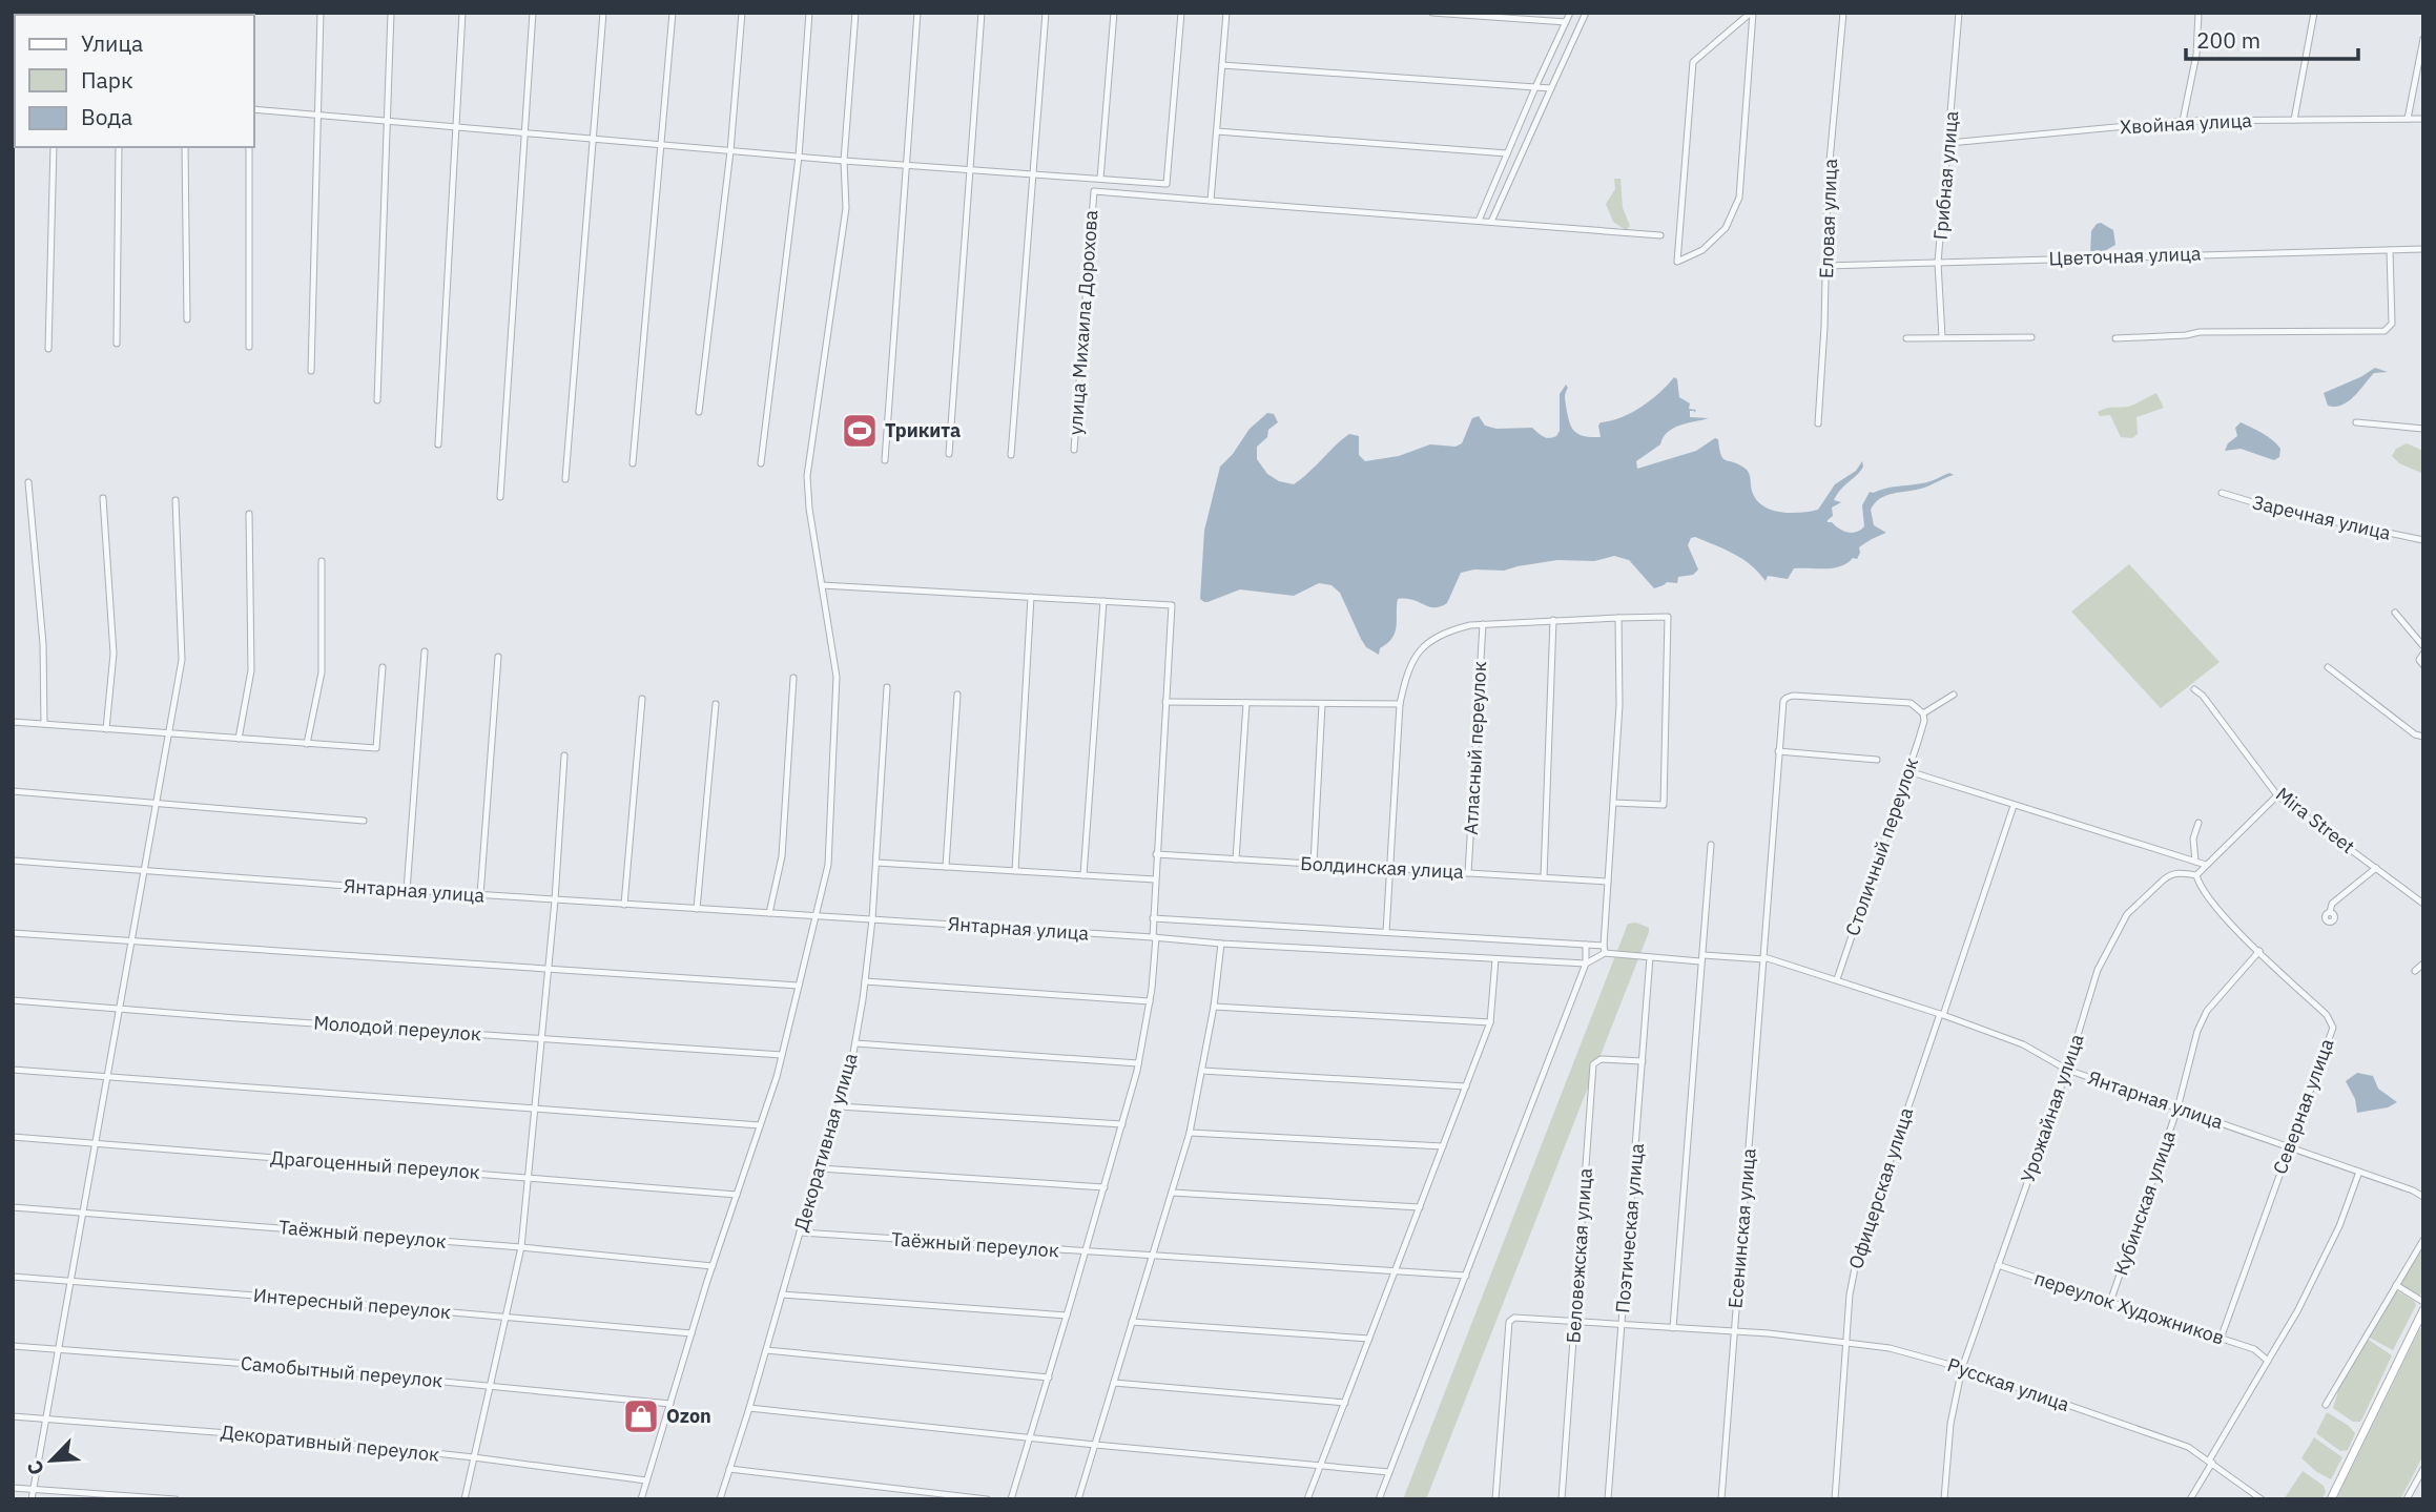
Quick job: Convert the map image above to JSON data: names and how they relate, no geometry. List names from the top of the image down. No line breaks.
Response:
{"streets":{"street":["Хвойная улица","Грибная улица","Еловая улица","Цветочная улица","улица Михаила Дорохова","Заречная улица","Атласный переулок","Mira Street","Столичный переулок","Болдинская улица","Янтарная улица","Молодой переулок","Северная улица","Урожайная улица","Декоративная улица","Драгоценный переулок","Офицерская улица","Кубинская улица","Поэтическая улица","Есенинская улица","Таёжный переулок","Беловежская улица","Интересный переулок","переулок Художников","Самобытный переулок","Русская улица","Декоративный переулок"]},"crossings":[["Хвойная улица","Грибная улица"],["Грибная улица","Цветочная улица"],["Еловая улица","Цветочная улица"],["Атласный переулок","Болдинская улица"],["Столичный переулок","Янтарная улица"],["Столичный переулок","Есенинская улица"],["Янтарная улица","Северная улица"],["Янтарная улица","Урожайная улица"],["Янтарная улица","Декоративная улица"],["Янтарная улица","Офицерская улица"],["Янтарная улица","Кубинская улица"],["Янтарная улица","Поэтическая улица"],["Янтарная улица","Есенинская улица"],["Северная улица","Урожайная улица"],["Северная улица","Кубинская улица"],["Северная улица","переулок Художников"],["Урожайная улица","переулок Художников"],["Урожайная улица","Русская улица"],["Декоративная улица","Таёжный переулок"],["Офицерская улица","Русская улица"],["Кубинская улица","переулок Художников"],["Поэтическая улица","Беловежская улица"],["Поэтическая улица","Русская улица"],["Есенинская улица","Русская улица"],["Беловежская улица","Русская улица"]],"places":{"sports":["Трикита"],"shop":["Ozon"]},"legend":["Улица","Парк","Вода"],"scale_bar":"200 m","north":"bottom left"}
